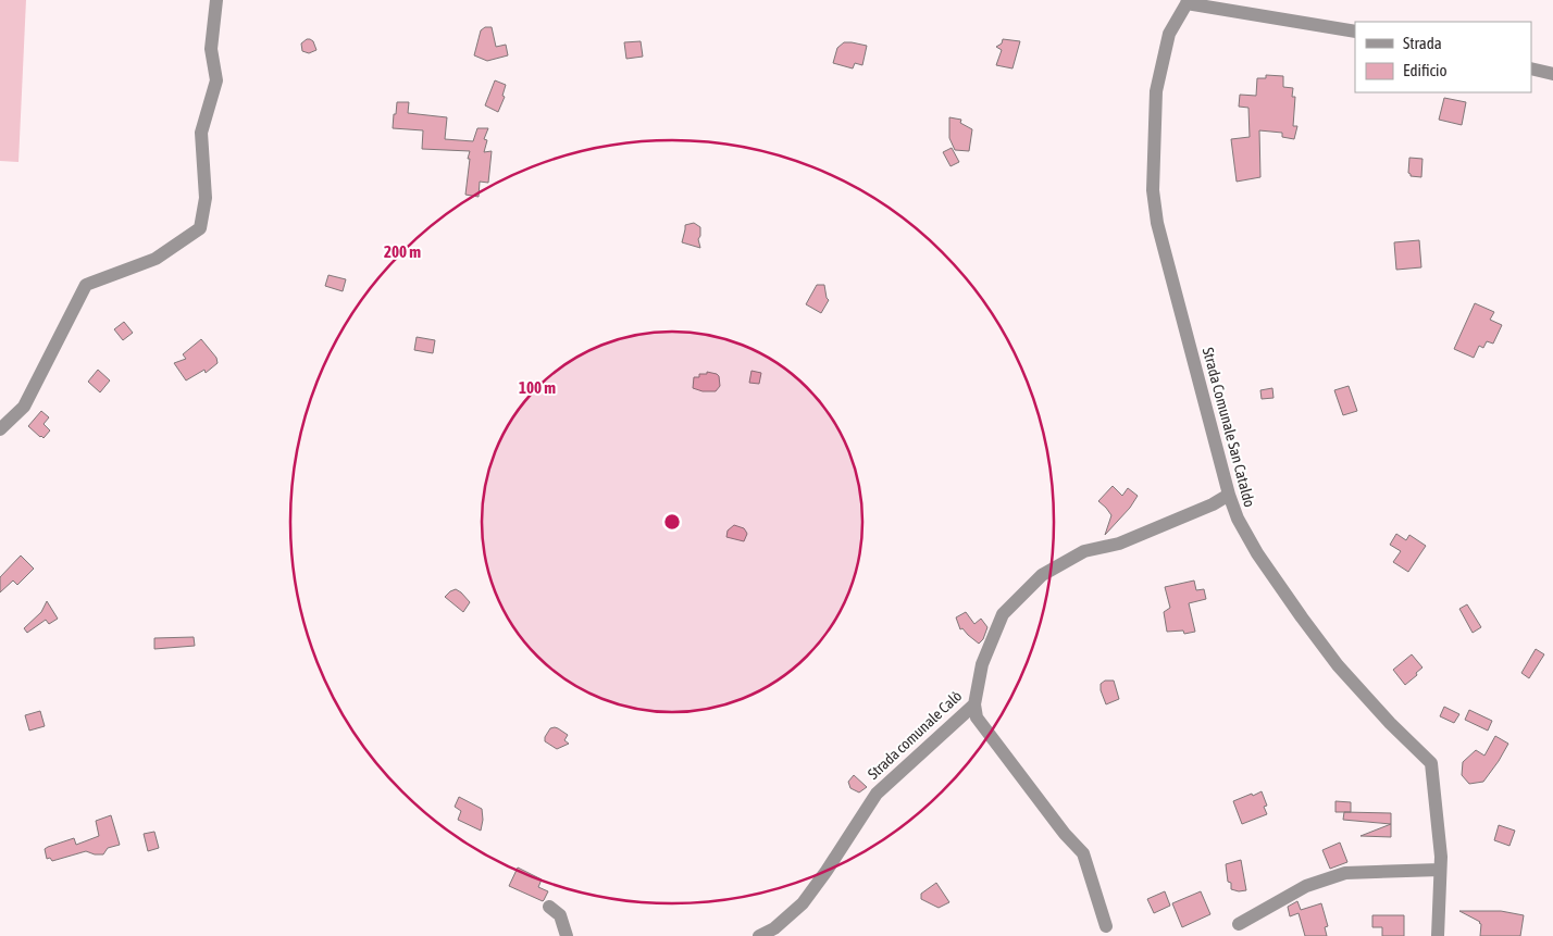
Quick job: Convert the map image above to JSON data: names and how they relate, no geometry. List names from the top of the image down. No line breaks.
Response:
{"streets":{"street":["Strada Comunale San Cataldo","Strada comunale Calò"]},"crossings":[["Strada Comunale San Cataldo","Strada comunale Calò"]],"legend":["Strada","Edificio"],"rings":["200 m","100 m"]}
